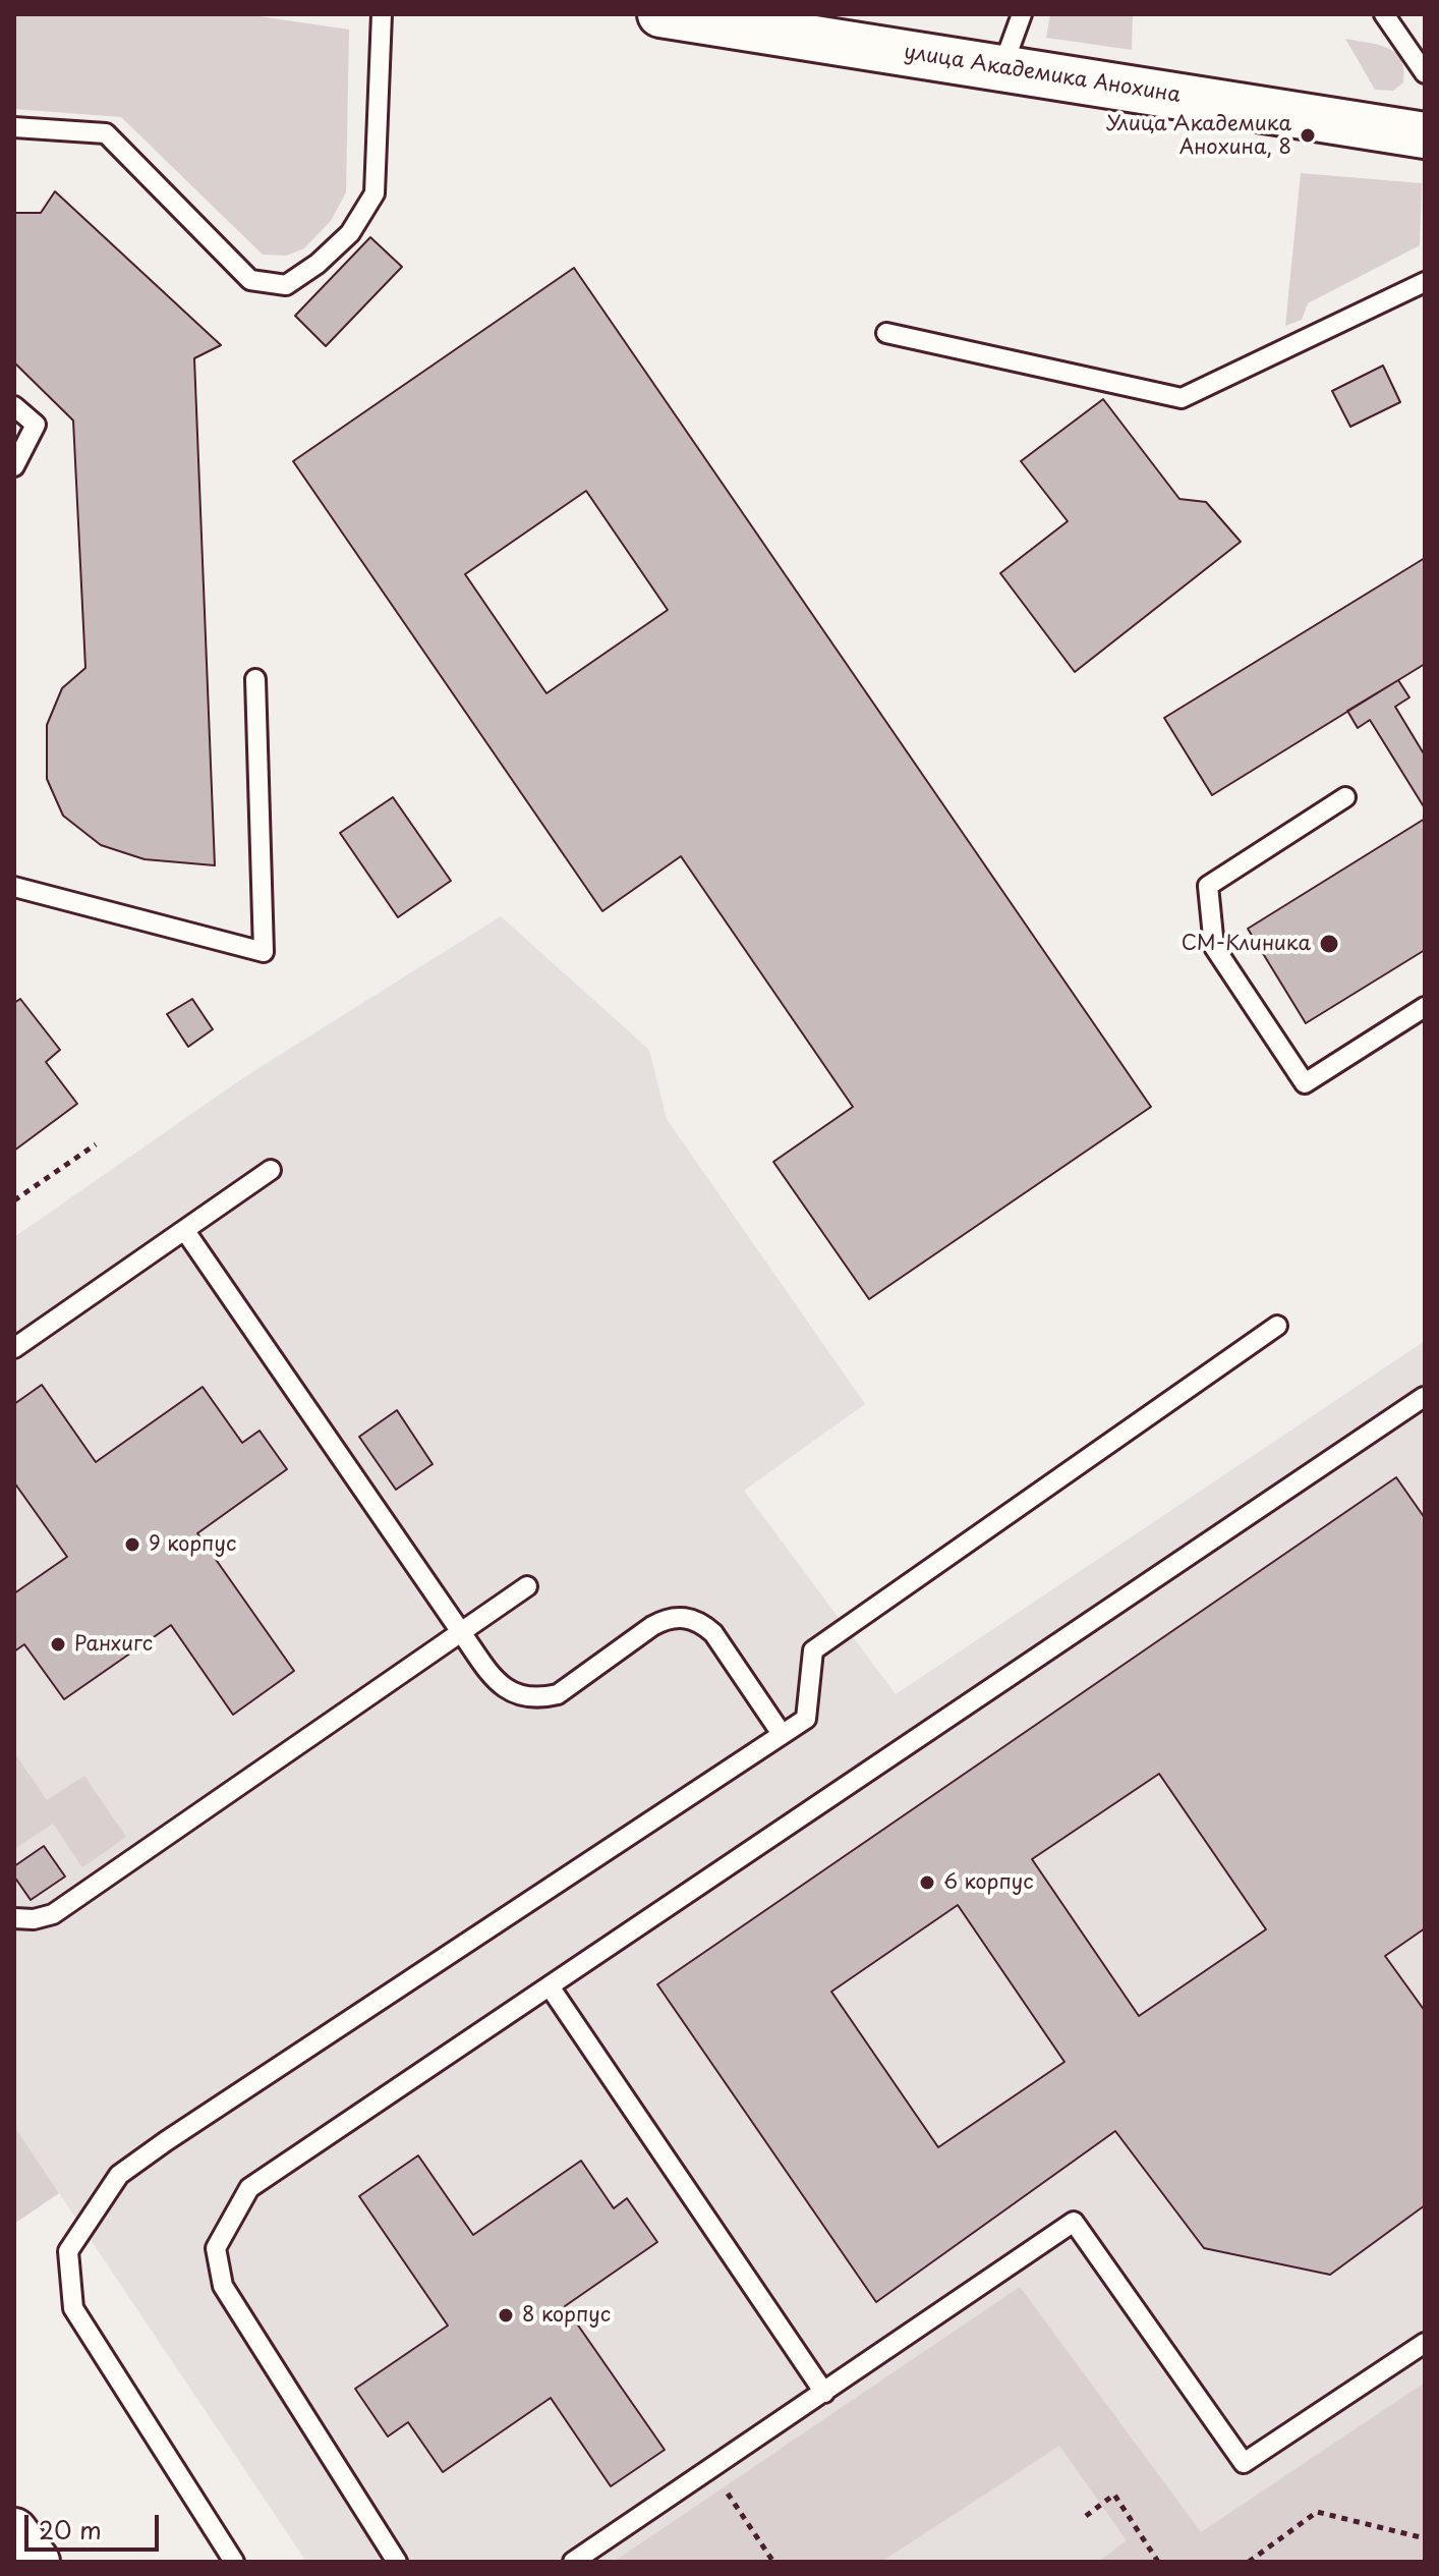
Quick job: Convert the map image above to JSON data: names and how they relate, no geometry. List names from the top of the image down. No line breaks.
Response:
{"streets":{"street":["улица Академика Анохина"]},"places":["Улица Академика Анохина, 8","СМ-Клиника","9 корпус","Ранхигс","6 корпус","8 корпус"],"scale_bar":"20 m"}
